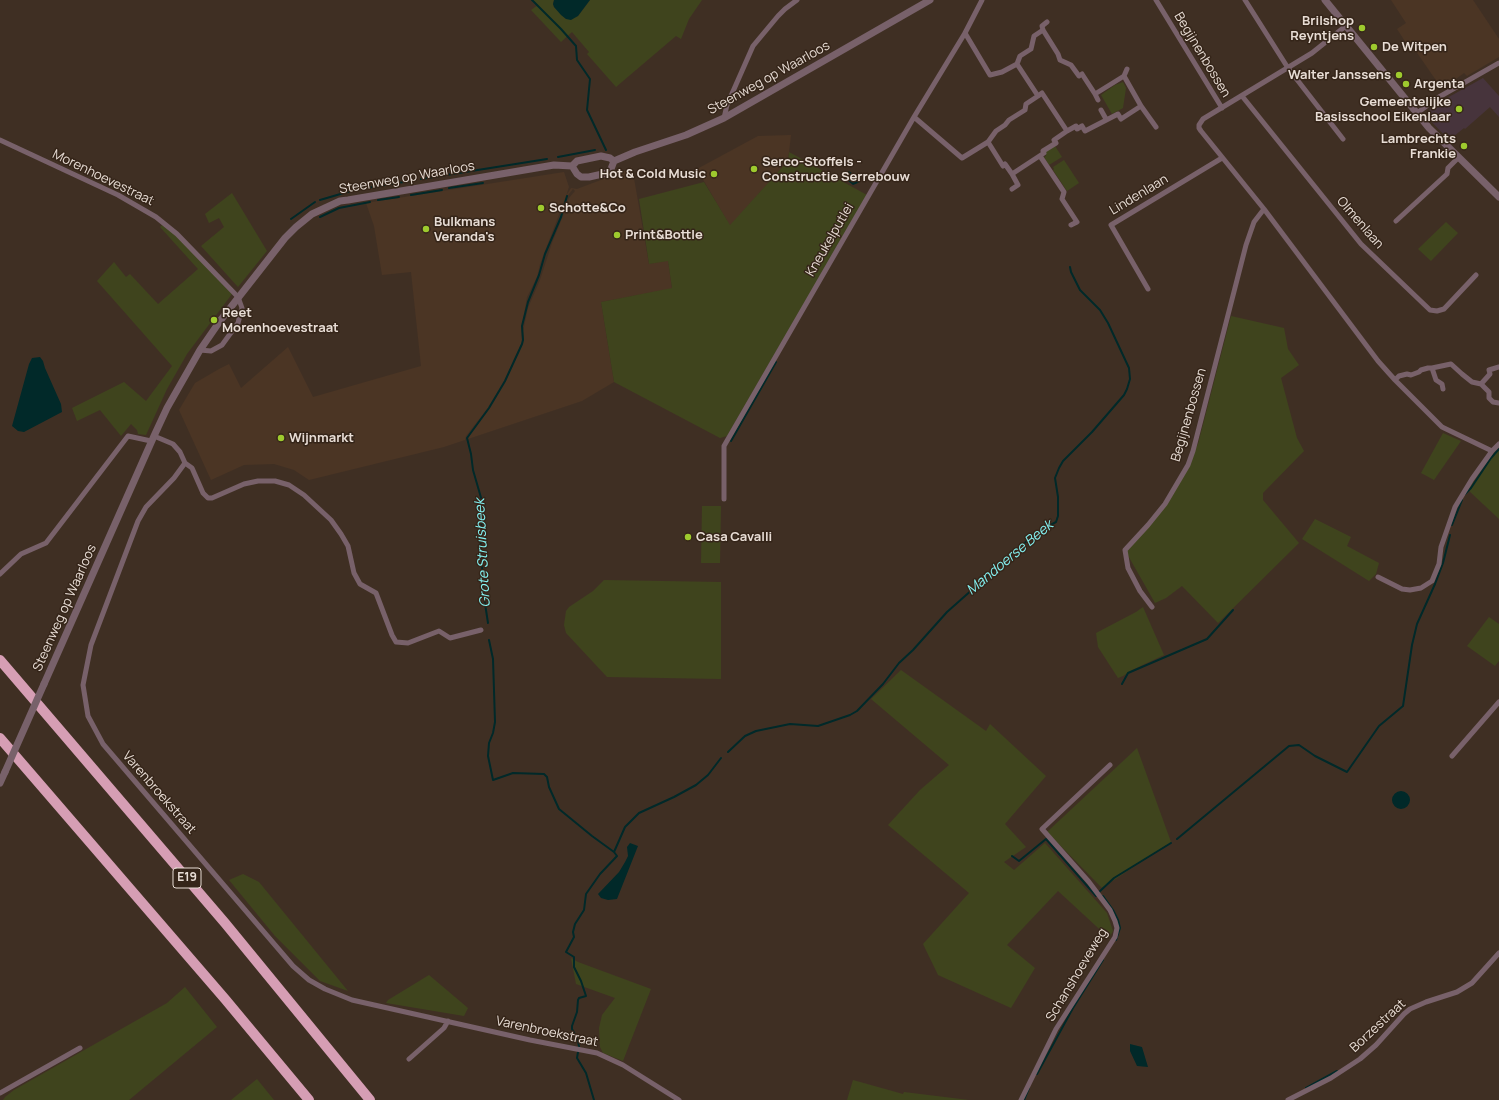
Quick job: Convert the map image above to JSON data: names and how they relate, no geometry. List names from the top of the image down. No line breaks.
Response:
{"streets":{"highway":["E19"],"street":["Begijnenbossen","Steenweg op Waarloos","Morenhoevestraat","Lindenlaan","Olmenlaan","Kneukelputlei","Varenbroekstraat","Schanshoeveweg","Borzestraat"]},"crossings":[["Begijnenbossen","Lindenlaan"],["Steenweg op Waarloos","Morenhoevestraat"]],"water":["Grote Struisbeek","Mandoerse Beek"],"places":["Brilshop Reyntjens","De Witpen","Walter Janssens","Argenta","Gemeentelijke Basisschool Eikenlaar","Lambrechts Frankie","Serco-Stoffels - Constructie Serrebouw","Hot & Cold Music","Schotte&Co","Bulkmans Veranda's","Print&Bottle","Reet Morenhoevestraat","Wijnmarkt","Casa Cavalli"]}
